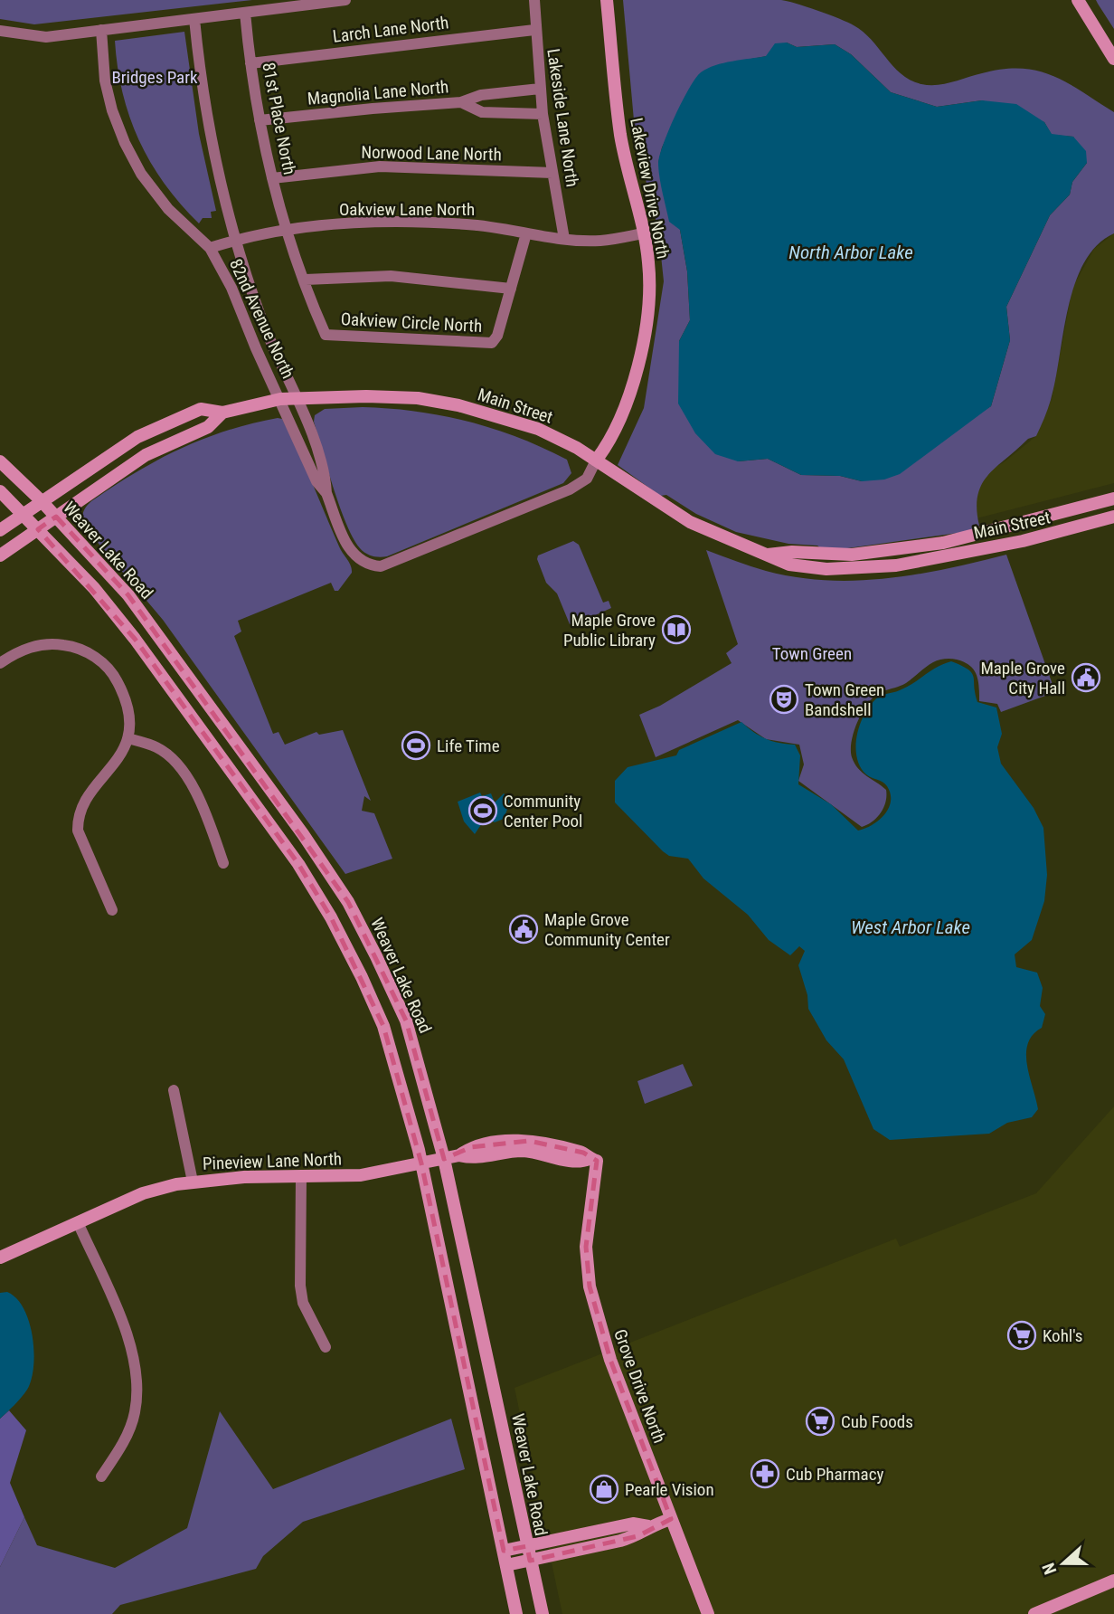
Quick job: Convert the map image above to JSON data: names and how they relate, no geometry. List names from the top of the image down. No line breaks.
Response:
{"streets":{"street":["Larch Lane North","Magnolia Lane North","Lakeside Lane North","81st Place North","Norwood Lane North","Lakeview Drive North","Oakview Lane North","82nd Avenue North","Oakview Circle North","Main Street","Weaver Lake Road","Pineview Lane North","Grove Drive North"]},"crossings":[["Larch Lane North","Lakeside Lane North"],["Larch Lane North","81st Place North"],["Magnolia Lane North","Lakeside Lane North"],["Magnolia Lane North","81st Place North"],["Lakeside Lane North","Norwood Lane North"],["Lakeside Lane North","Oakview Lane North"],["81st Place North","Norwood Lane North"],["81st Place North","Oakview Lane North"],["81st Place North","Oakview Circle North"],["Lakeview Drive North","Oakview Lane North"],["Lakeview Drive North","82nd Avenue North"],["Lakeview Drive North","Main Street"],["Oakview Lane North","82nd Avenue North"],["Oakview Lane North","Oakview Circle North"],["82nd Avenue North","Main Street"],["Main Street","Weaver Lake Road"],["Weaver Lake Road","Pineview Lane North"],["Pineview Lane North","Grove Drive North"]],"water":["North Arbor Lake","West Arbor Lake"],"parks":["Bridges Park","Town Green"],"places":{"library":["Maple Grove Public Library"],"public building":["Maple Grove City Hall","Maple Grove Community Center"],"theatre":["Town Green Bandshell"],"sports":["Life Time","Community Center Pool"],"supermarket":["Kohl's","Cub Foods"],"pharmacy":["Cub Pharmacy"],"shop":["Pearle Vision"]},"north":"left"}
